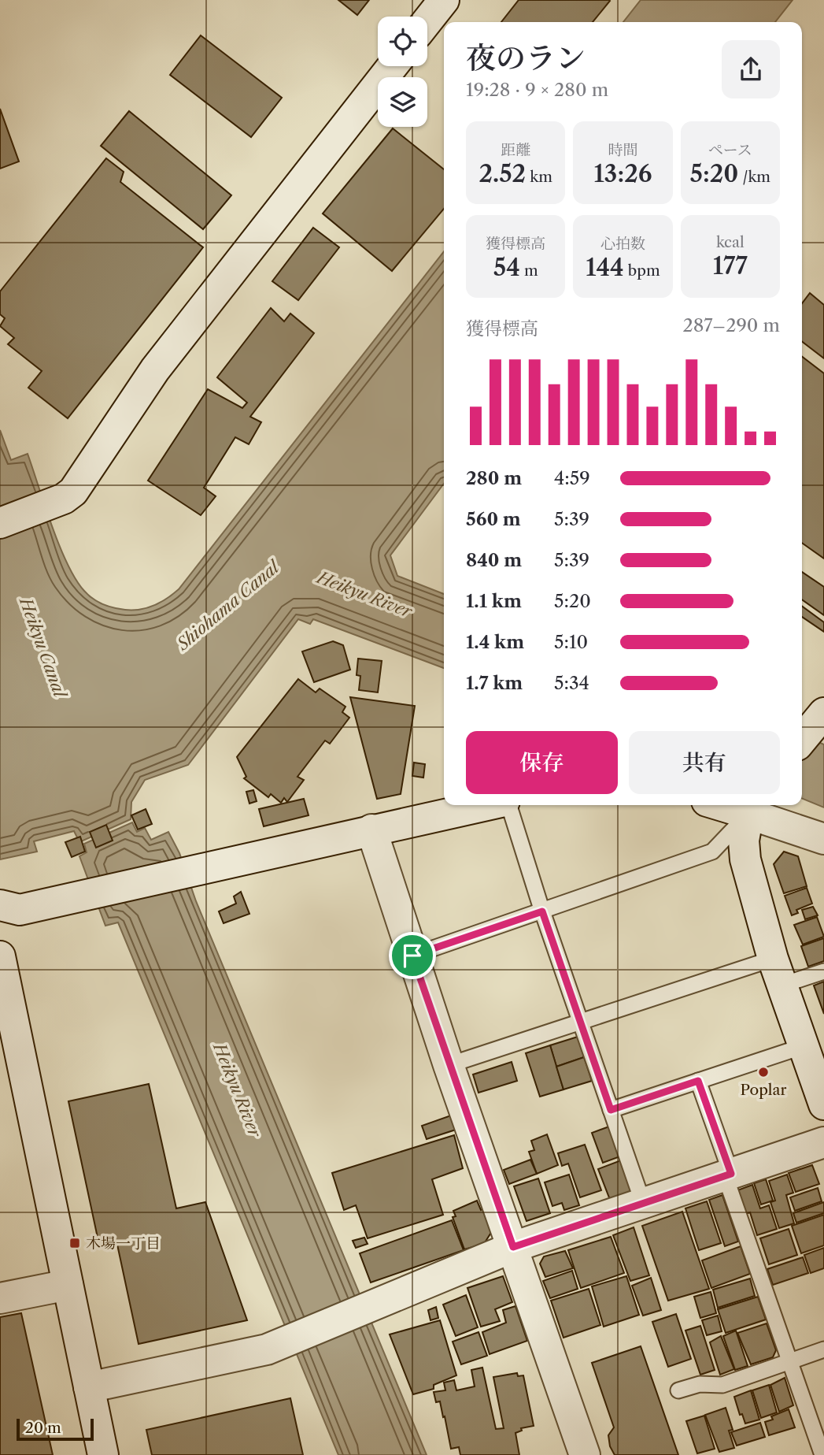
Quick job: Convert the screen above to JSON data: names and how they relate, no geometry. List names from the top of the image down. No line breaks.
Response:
{"water":["Heikyu River","Shiohama Canal","Heikyu Canal"],"places":{"other":["Poplar"],"transit":["木場一丁目"]},"scale_bar":"20 m","page":{"heading":["夜のラン","19:28 · 9 × 280 m"],"stats":[["距離","2.52 km"],["時間","13:26"],["ペース","5:20 /km"],["獲得標高","54 m"],["心拍数","144 bpm"],["kcal","177"]],"chart":["獲得標高","287–290 m"],"list":[{"name":"280 m","note":"4:59"},{"name":"560 m","note":"5:39"},{"name":"840 m","note":"5:39"},{"name":"1.1 km","note":"5:20"},{"name":"1.4 km","note":"5:10"},{"name":"1.7 km","note":"5:34"}],"buttons":["保存","共有"],"scale":"20 m"}}
